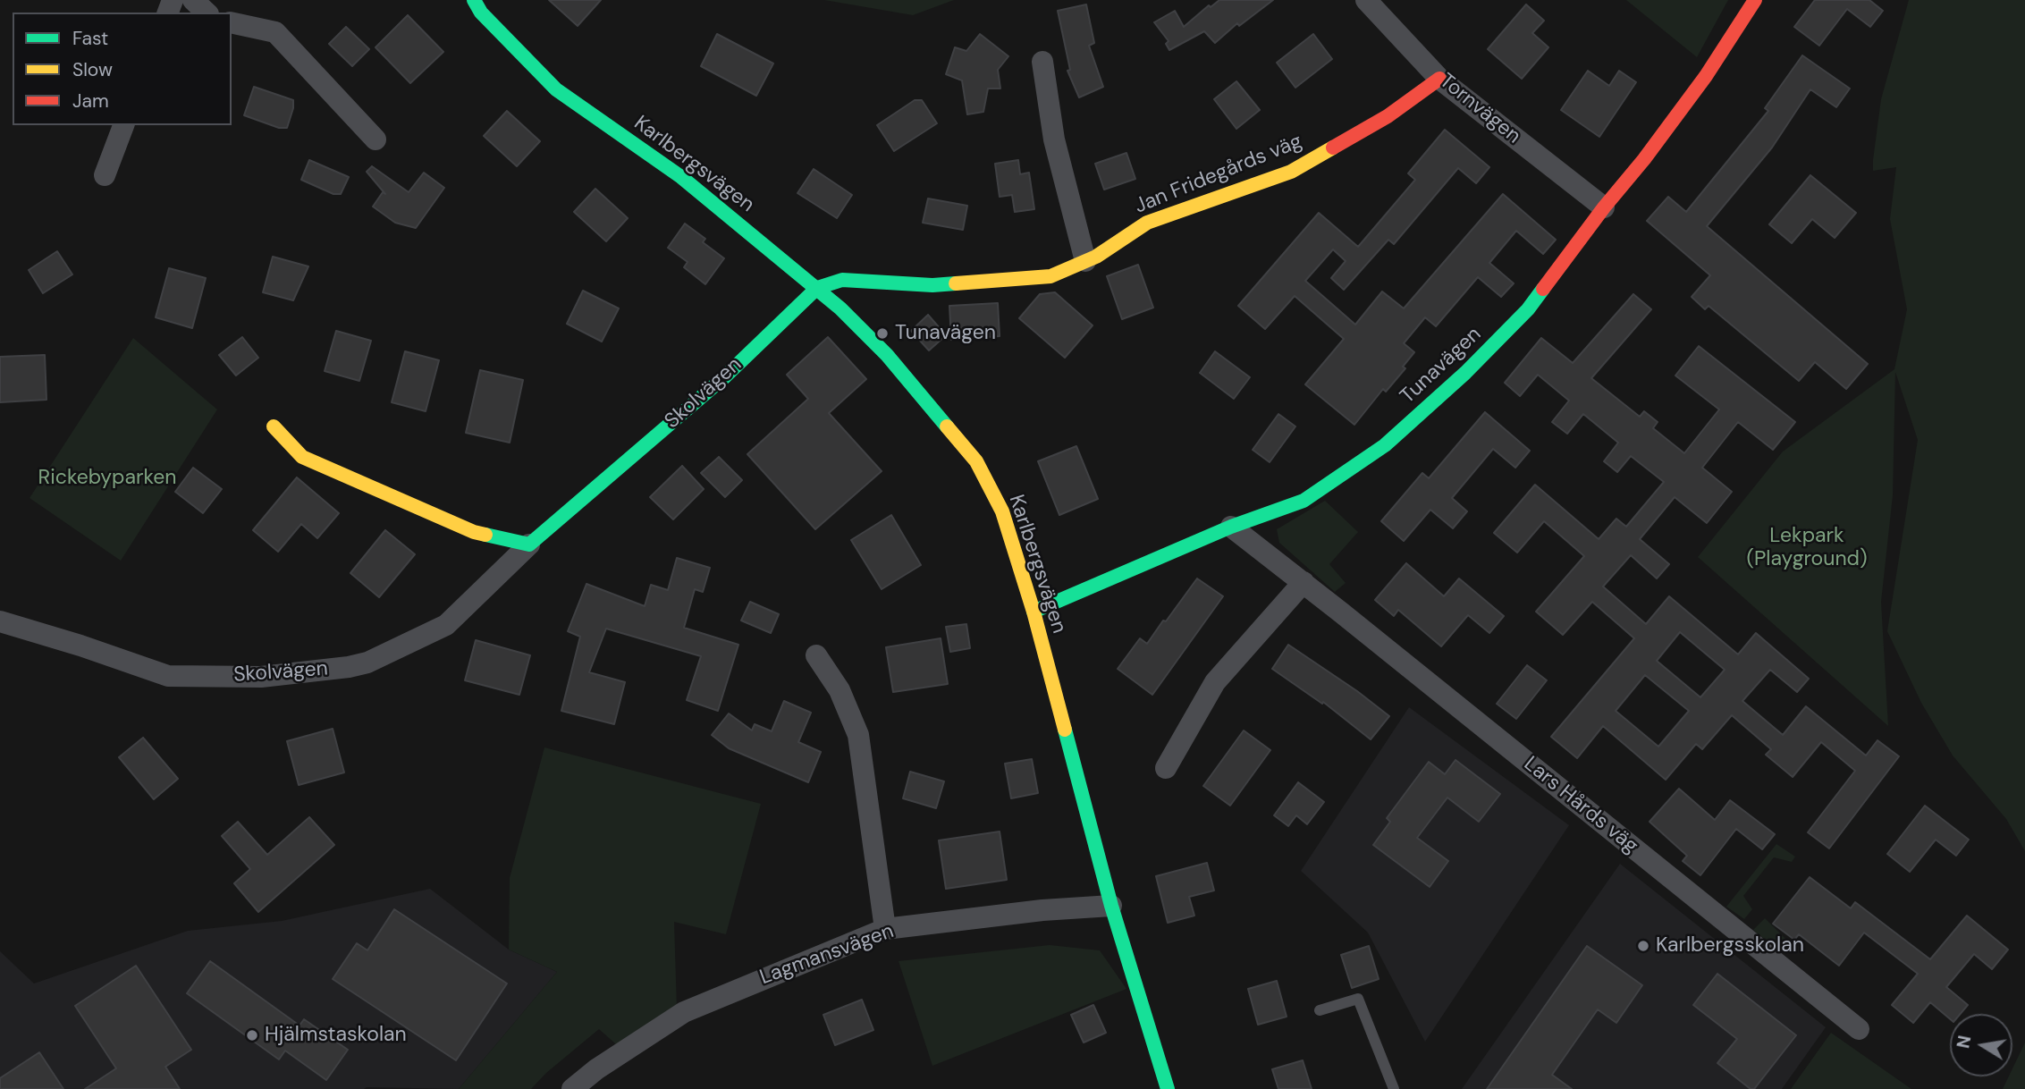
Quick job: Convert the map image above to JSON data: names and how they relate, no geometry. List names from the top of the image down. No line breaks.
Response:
{"streets":{"street":["Tornvägen","Karlbergsvägen","Jan Fridegårds väg","Tunavägen","Skolvägen","Lars Hårds väg","Lagmansvägen"]},"crossings":[["Tornvägen","Jan Fridegårds väg"],["Tornvägen","Tunavägen"],["Karlbergsvägen","Jan Fridegårds väg"],["Karlbergsvägen","Tunavägen"],["Karlbergsvägen","Skolvägen"],["Karlbergsvägen","Lagmansvägen"],["Jan Fridegårds väg","Skolvägen"],["Tunavägen","Lars Hårds väg"]],"parks":["Rickebyparken","Lekpark (Playground)"],"places":["Tunavägen","Karlbergsskolan","Hjälmstaskolan"],"legend":["Fast","Slow","Jam"],"north":"left"}
